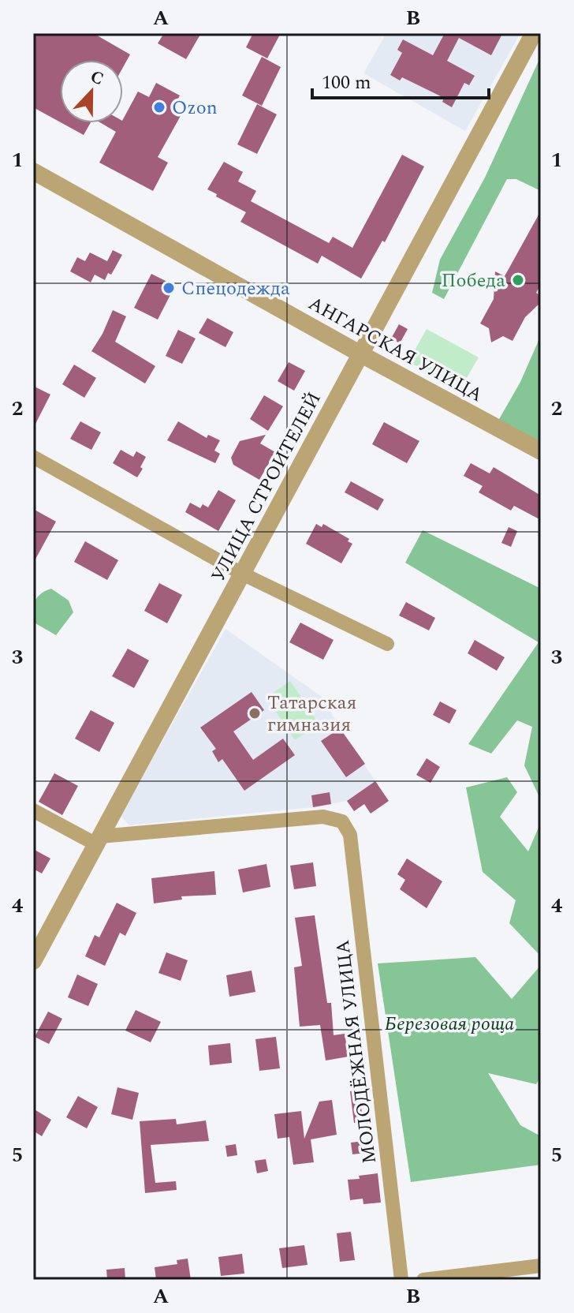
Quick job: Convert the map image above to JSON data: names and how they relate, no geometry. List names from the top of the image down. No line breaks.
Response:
{"streets":{"street":["АНГАРСКАЯ УЛИЦА","УЛИЦА СТРОИТЕЛЕЙ","МОЛОДЁЖНАЯ УЛИЦА"]},"crossings":[["АНГАРСКАЯ УЛИЦА","УЛИЦА СТРОИТЕЛЕЙ"],["УЛИЦА СТРОИТЕЛЕЙ","МОЛОДЁЖНАЯ УЛИЦА"]],"parks":["Березовая роща"],"places":["Ozon","Победа","Спецодежда","Татарская гимназия"],"scale_bar":"100 m","north":"top","grid":{"columns":["A","B"],"rows":["1","2","3","4","5"]}}
